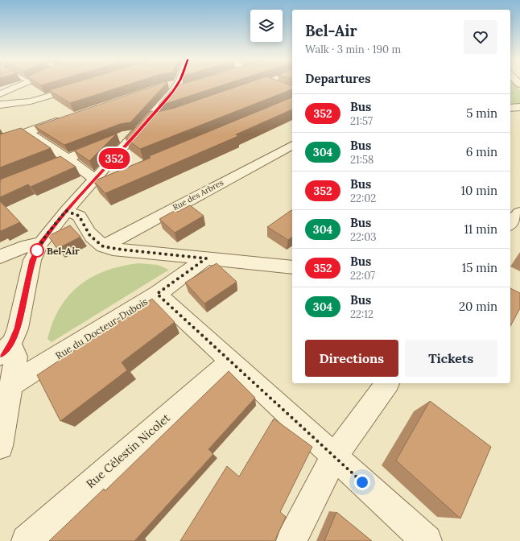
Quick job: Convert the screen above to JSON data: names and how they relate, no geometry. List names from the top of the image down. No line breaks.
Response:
{"streets":{"street":["Rue des Arbres","Rue du Docteur-Dubois","Rue Célestin Nicolet"]},"places":["Bel-Air"],"lines":["bus line 352"],"page":{"on_map":"352","heading":[["Bel-Air","Walk · 3 min · 190 m"],"Departures"],"list":[{"mark":"352","name":"Bus","note":"21:57","value":"5 min"},{"mark":"304","name":"Bus","note":"21:58","value":"6 min"},{"mark":"352","name":"Bus","note":"22:02","value":"10 min"},{"mark":"304","name":"Bus","note":"22:03","value":"11 min"},{"mark":"352","name":"Bus","note":"22:07","value":"15 min"},{"mark":"304","name":"Bus","note":"22:12","value":"20 min"}],"buttons":["Directions","Tickets"]}}
